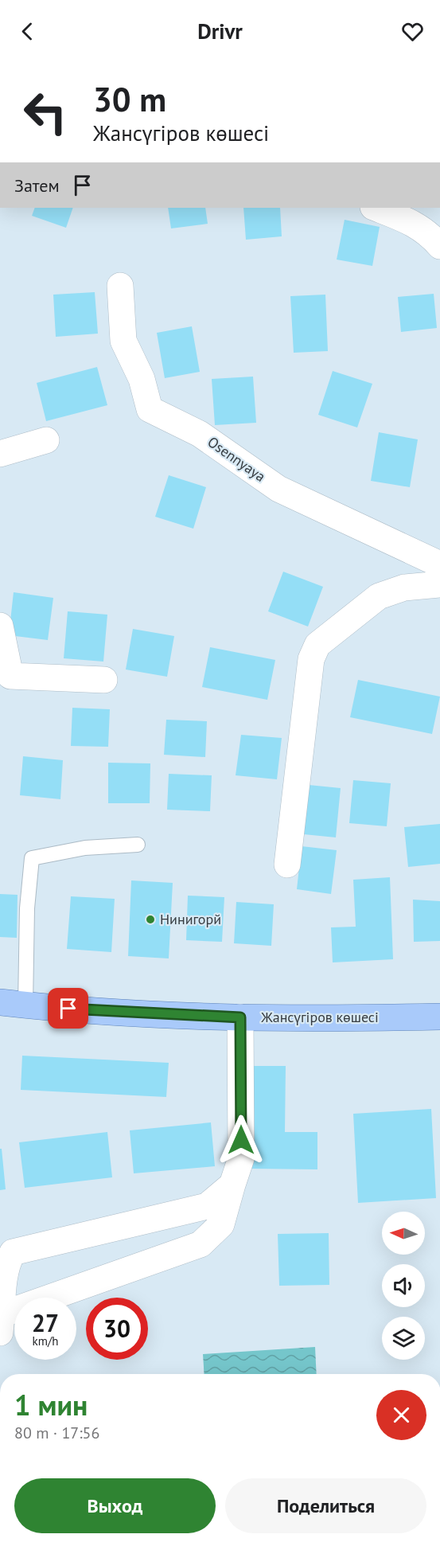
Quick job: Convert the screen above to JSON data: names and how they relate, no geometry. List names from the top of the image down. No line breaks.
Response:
{"streets":{"main road":["Жансүгіров көшесі"],"street":["Osennyaya"]},"places":["Нинигорй"],"north":"left","page":{"header":"Drivr","turn":["30 m","Жансүгіров көшесі"],"then":"Затем","speed":"27 km/h","limit":"30","heading":["1 мин","80 m · 17:56"],"buttons":["Выход","Поделиться"]}}
